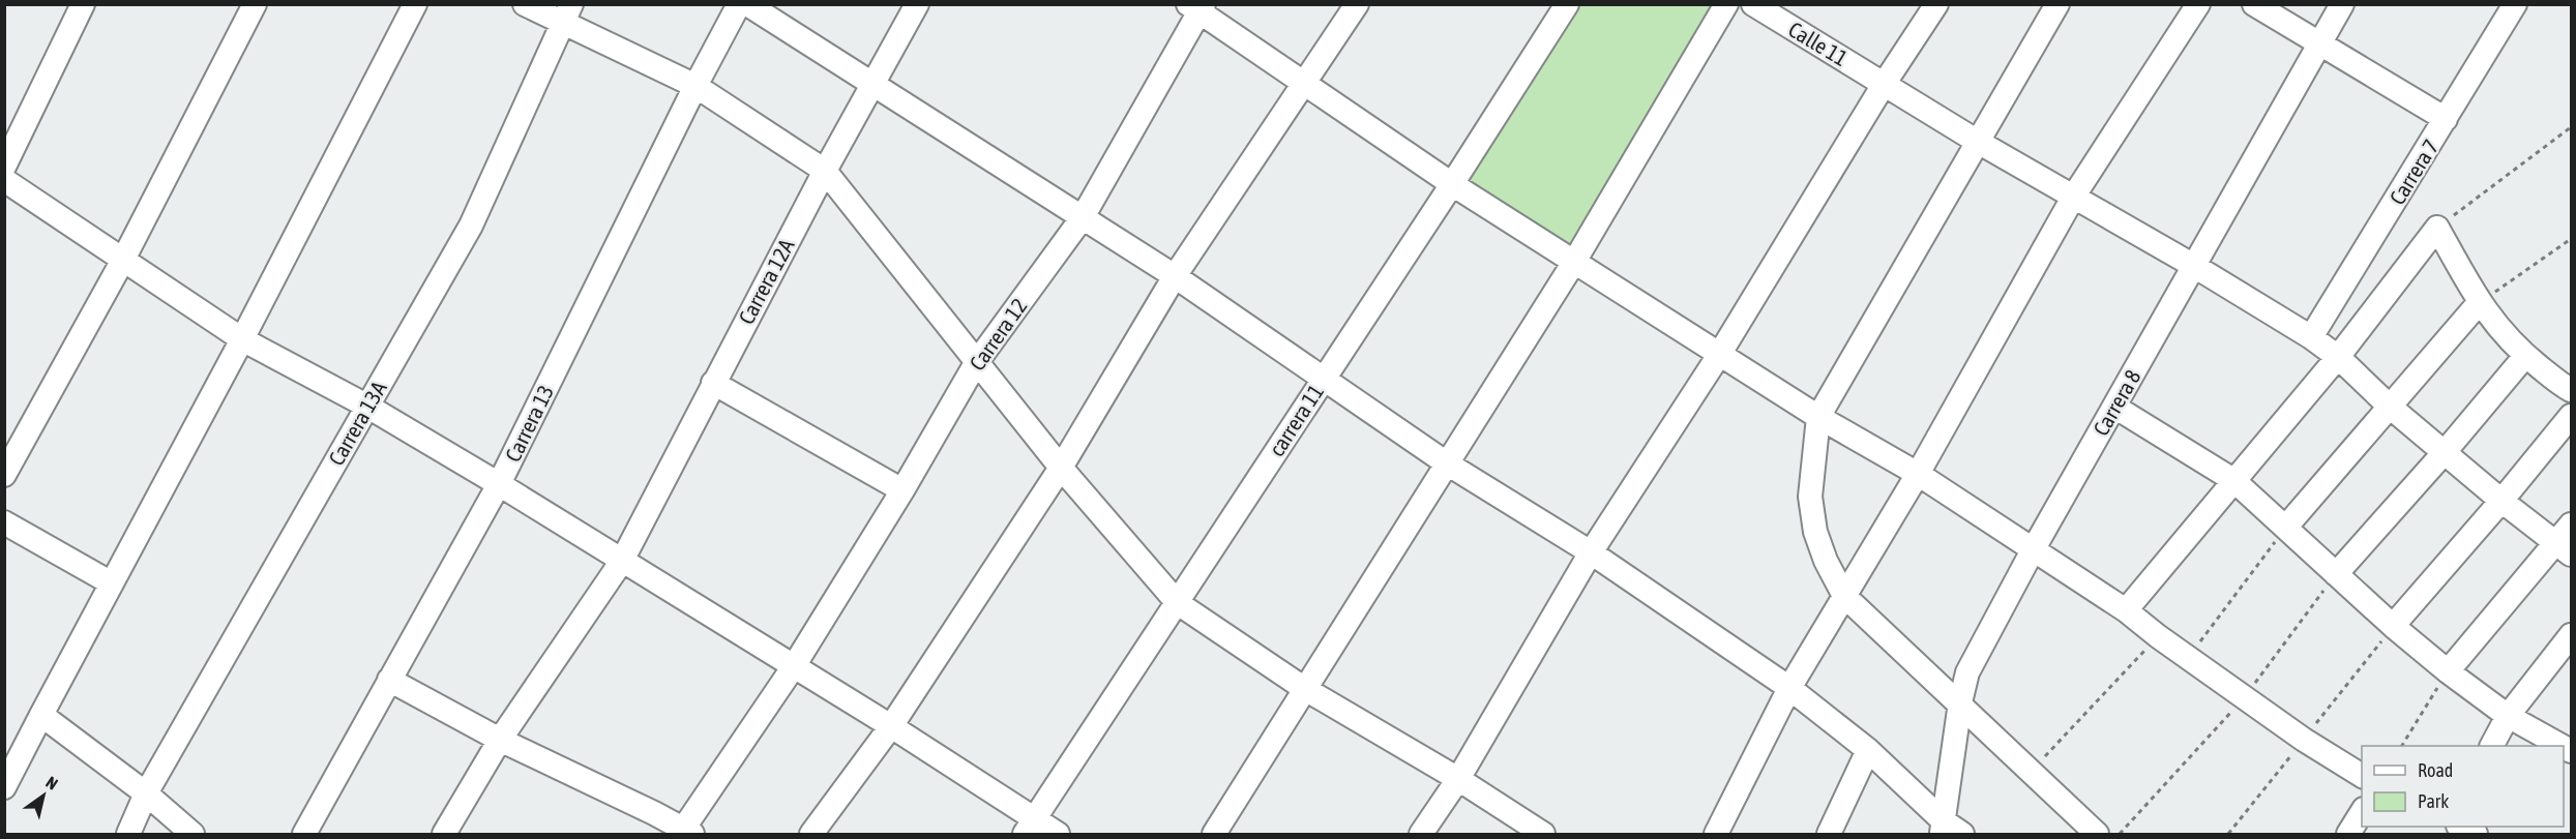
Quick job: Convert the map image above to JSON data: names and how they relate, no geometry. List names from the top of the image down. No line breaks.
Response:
{"streets":{"street":["Calle 11","Carrera 7","Carrera 12A","Carrera 12","Carrera 8","carrera 11","Carrera 13A","Carrera 13"]},"crossings":[["Calle 11","Carrera 7"],["Calle 11","Carrera 8"]],"legend":["Road","Park"],"north":"top right"}
